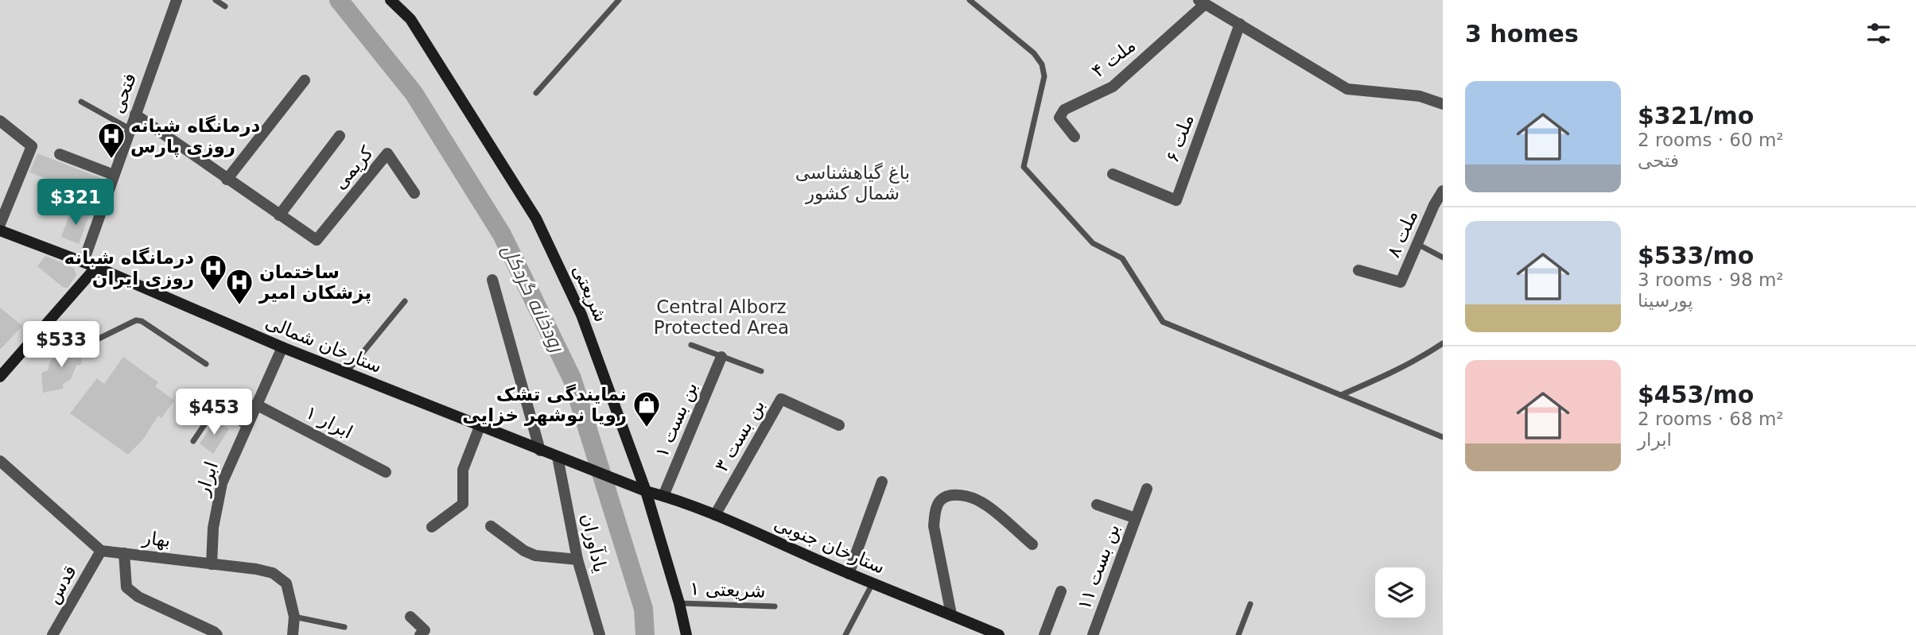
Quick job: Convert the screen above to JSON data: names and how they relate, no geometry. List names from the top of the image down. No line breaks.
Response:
{"streets":{"main road":["شریعتی","ستارخان شمالی","ستارخان جنوبی"],"street":["ملت ۴","فتحی","ملت ۶","کریمی","ملت ۸","بن بست ۱","ابرار ۱","بن بست ۳","ابرار","بهار","یادآوران","بن بست ۱۱","قدس"],"lane":["شریعتی ۱"]},"crossings":[["فتحی","ستارخان شمالی"],["شریعتی","ستارخان جنوبی"],["شریعتی","شریعتی ۱"],["ستارخان شمالی","ابرار"],["ستارخان شمالی","یادآوران"],["ستارخان شمالی","ستارخان جنوبی"],["بن بست ۱","ستارخان جنوبی"],["ابرار ۱","ابرار"],["بن بست ۳","ستارخان جنوبی"],["ابرار","بهار"],["بهار","قدس"]],"water":["رودخانه گردکل"],"parks":["باغ گیاهشناسی شمال کشور","Central Alborz Protected Area"],"places":{"hospital":["درمانگاه شبانه روزی پارس","درمانگاه شبانه روزی ایران","ساختمان پزشکان امیر"],"shop":["نمایندگی تشک رویا نوشهر خزایی"]},"page":{"heading":"3 homes","list":[{"name":"$321/mo","note":"2 rooms · 60 m² · فتحی"},{"name":"$533/mo","note":"3 rooms · 98 m² · پورسینا"},{"name":"$453/mo","note":"2 rooms · 68 m² · ابرار"}],"price":["$321","$533","$453"]}}
